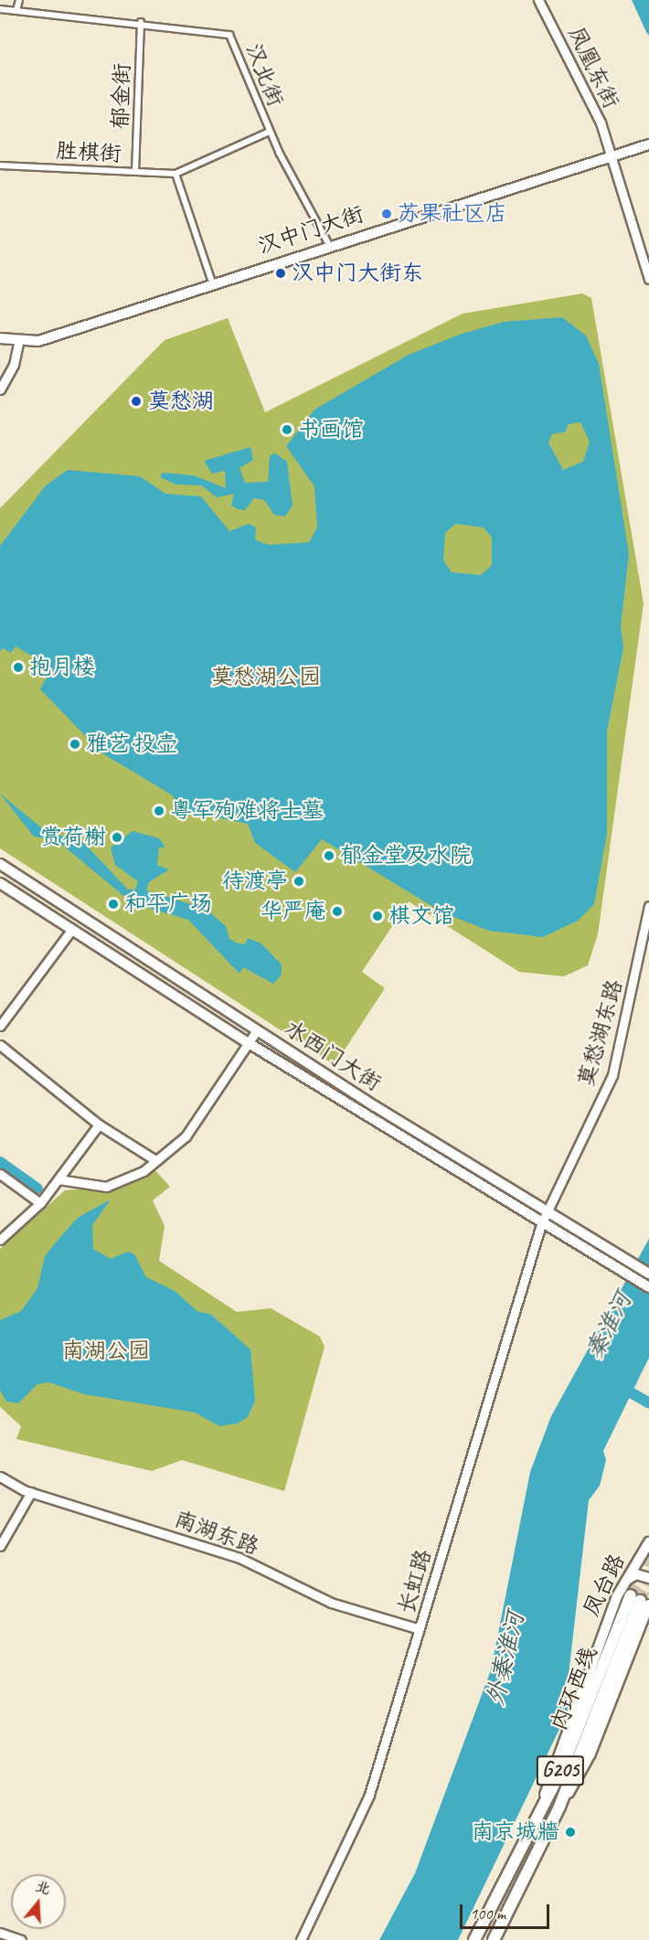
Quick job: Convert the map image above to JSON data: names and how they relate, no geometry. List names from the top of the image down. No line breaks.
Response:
{"streets":{"highway":["内环西线","G205"],"main road":["汉中门大街","水西门大街","凤台路"],"street":["凤凰东街","汉北街","郁金街","胜棋街","莫愁湖东路","南湖东路","长虹路"]},"crossings":[["凤凰东街","汉中门大街"],["汉北街","郁金街"],["汉北街","胜棋街"],["汉北街","汉中门大街"],["郁金街","胜棋街"],["莫愁湖东路","水西门大街"],["莫愁湖东路","长虹路"],["水西门大街","长虹路"],["南湖东路","长虹路"],["凤台路","内环西线"]],"water":["秦淮河","外秦淮河"],"parks":["莫愁湖公园","南湖公园"],"places":["苏果社区店","汉中门大街东","莫愁湖","书画馆","抱月楼","雅艺·投壶","粤军殉难将士墓","赏荷榭","郁金堂及水院","待渡亭","和平广场","华严庵","棋文馆","南京城牆"],"scale_bar":"100 m","north":"top"}
